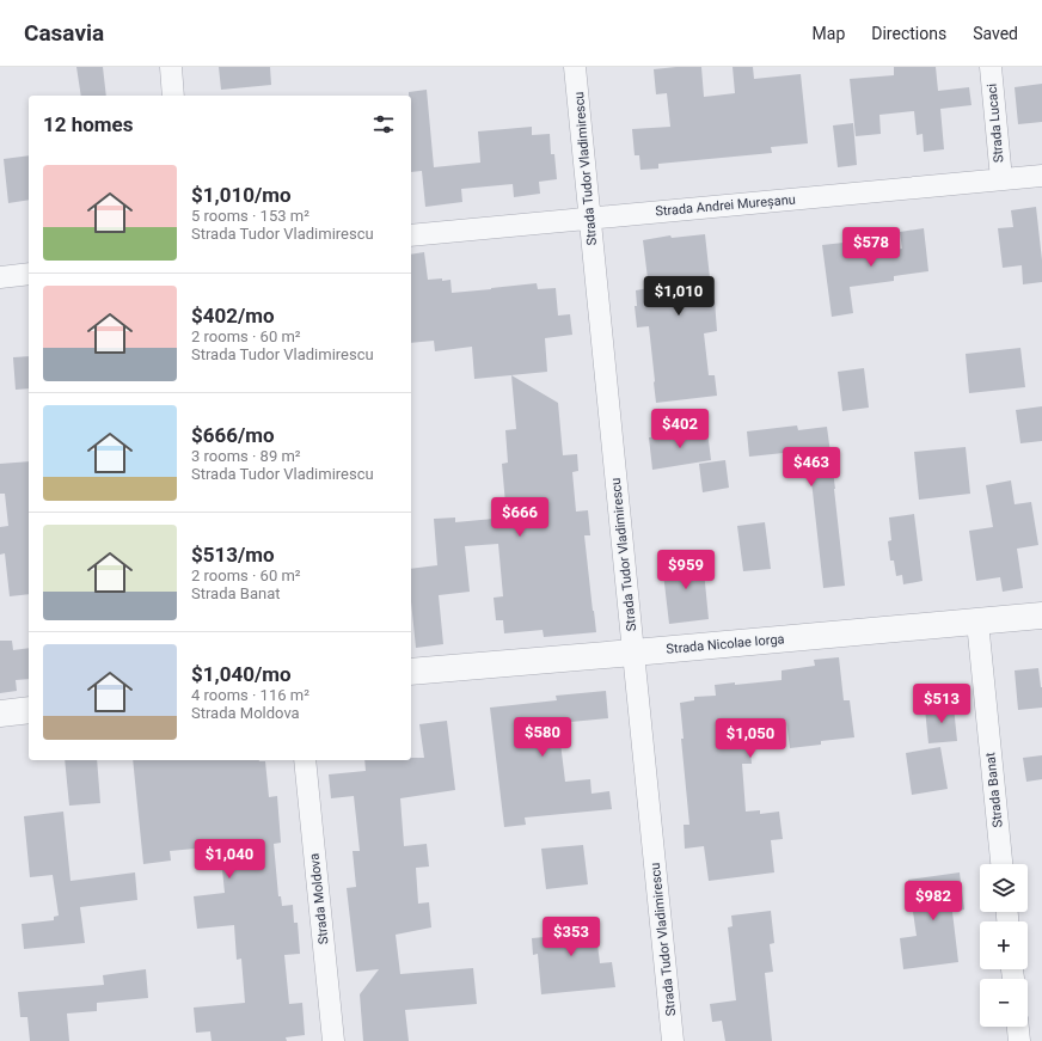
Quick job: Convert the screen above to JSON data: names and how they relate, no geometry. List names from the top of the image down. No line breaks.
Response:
{"streets":{"street":["Strada Lucaci","Strada Tudor Vladimirescu","Strada Andrei Mureșanu","Strada Nicolae Iorga","Strada Banat","Strada Moldova"]},"crossings":[["Strada Lucaci","Strada Andrei Mureșanu"],["Strada Tudor Vladimirescu","Strada Andrei Mureșanu"],["Strada Tudor Vladimirescu","Strada Nicolae Iorga"],["Strada Nicolae Iorga","Strada Banat"]],"page":{"header":"Casavia","nav":["Map","Directions","Saved"],"heading":"12 homes","list":[{"name":"$1,010/mo","note":"5 rooms · 153 m² · Strada Tudor Vladimirescu"},{"name":"$402/mo","note":"2 rooms · 60 m² · Strada Tudor Vladimirescu"},{"name":"$666/mo","note":"3 rooms · 89 m² · Strada Tudor Vladimirescu"},{"name":"$513/mo","note":"2 rooms · 60 m² · Strada Banat"},{"name":"$1,040/mo","note":"4 rooms · 116 m² · Strada Moldova"}],"price":["$578","$1,010","$402","$463","$666","$959","$513","$580","$1,050","$1,040","$982","$353"],"map_buttons":["+","−"]}}
